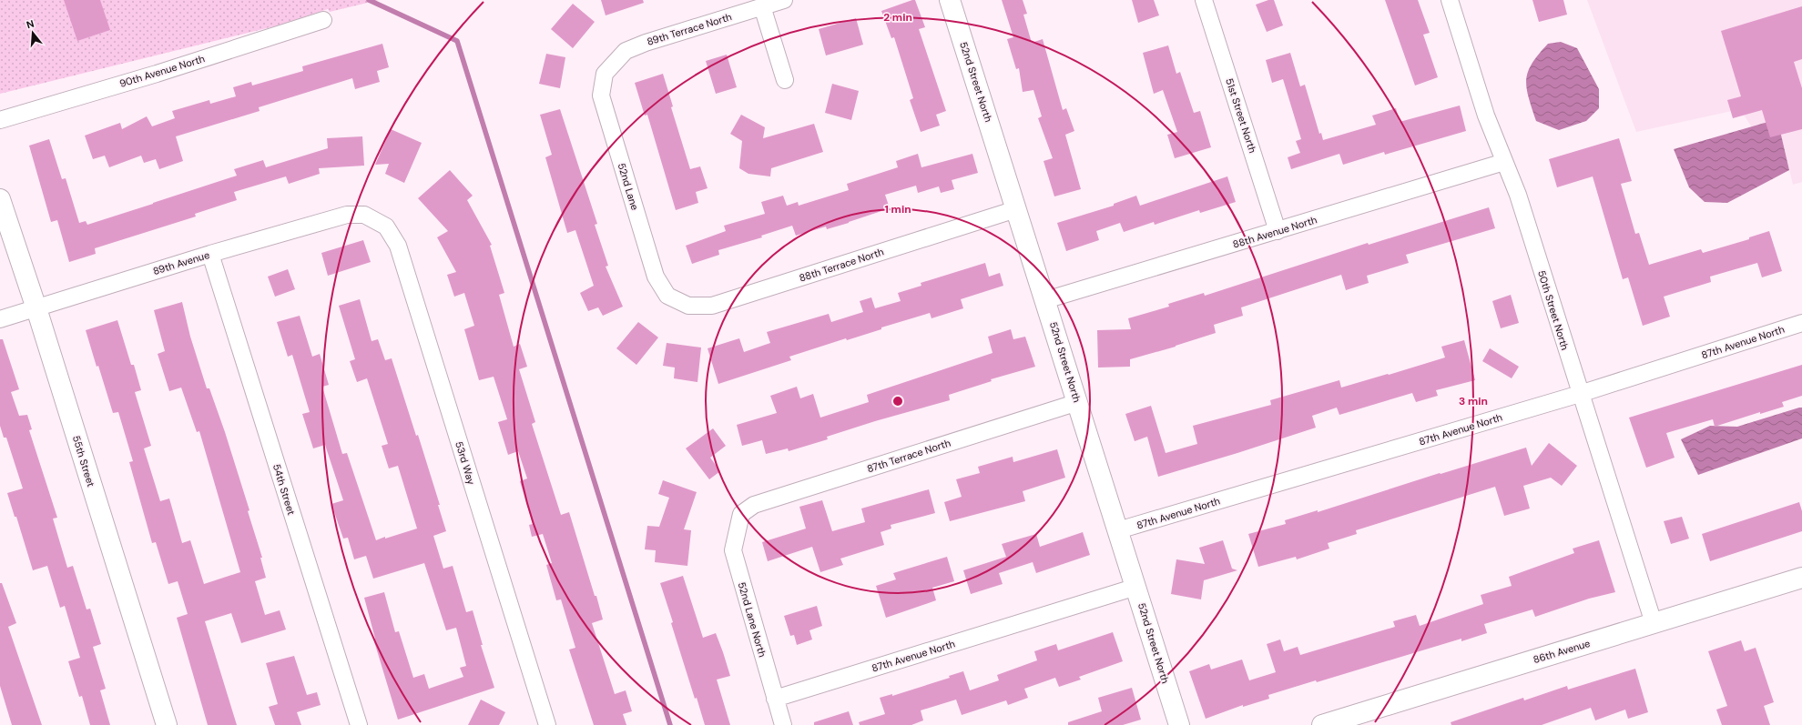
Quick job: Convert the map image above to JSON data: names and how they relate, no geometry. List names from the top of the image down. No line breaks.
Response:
{"streets":{"street":["89th Terrace North","90th Avenue North","52nd Street North","51st Street North","52nd Lane","88th Avenue North","89th Avenue","88th Terrace North","50th Street North","87th Avenue North","87th Terrace North","55th Street","53rd Way","54th Street","52nd Lane North","86th Avenue"]},"crossings":[["89th Terrace North","52nd Lane"],["52nd Street North","88th Avenue North"],["52nd Street North","88th Terrace North"],["52nd Street North","87th Avenue North"],["52nd Street North","87th Terrace North"],["51st Street North","88th Avenue North"],["52nd Lane","88th Terrace North"],["88th Avenue North","50th Street North"],["89th Avenue","55th Street"],["89th Avenue","53rd Way"],["89th Avenue","54th Street"],["50th Street North","87th Avenue North"],["50th Street North","86th Avenue"],["87th Avenue North","52nd Lane North"],["87th Terrace North","52nd Lane North"]],"north":"top","rings":["2 min","1 min","3 min"]}
